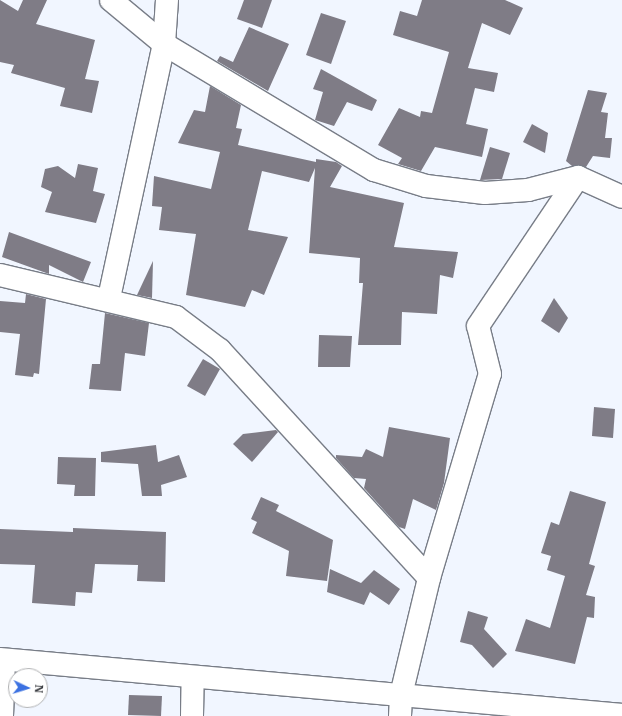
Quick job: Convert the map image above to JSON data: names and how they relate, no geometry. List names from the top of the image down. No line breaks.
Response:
{"north":"right"}
